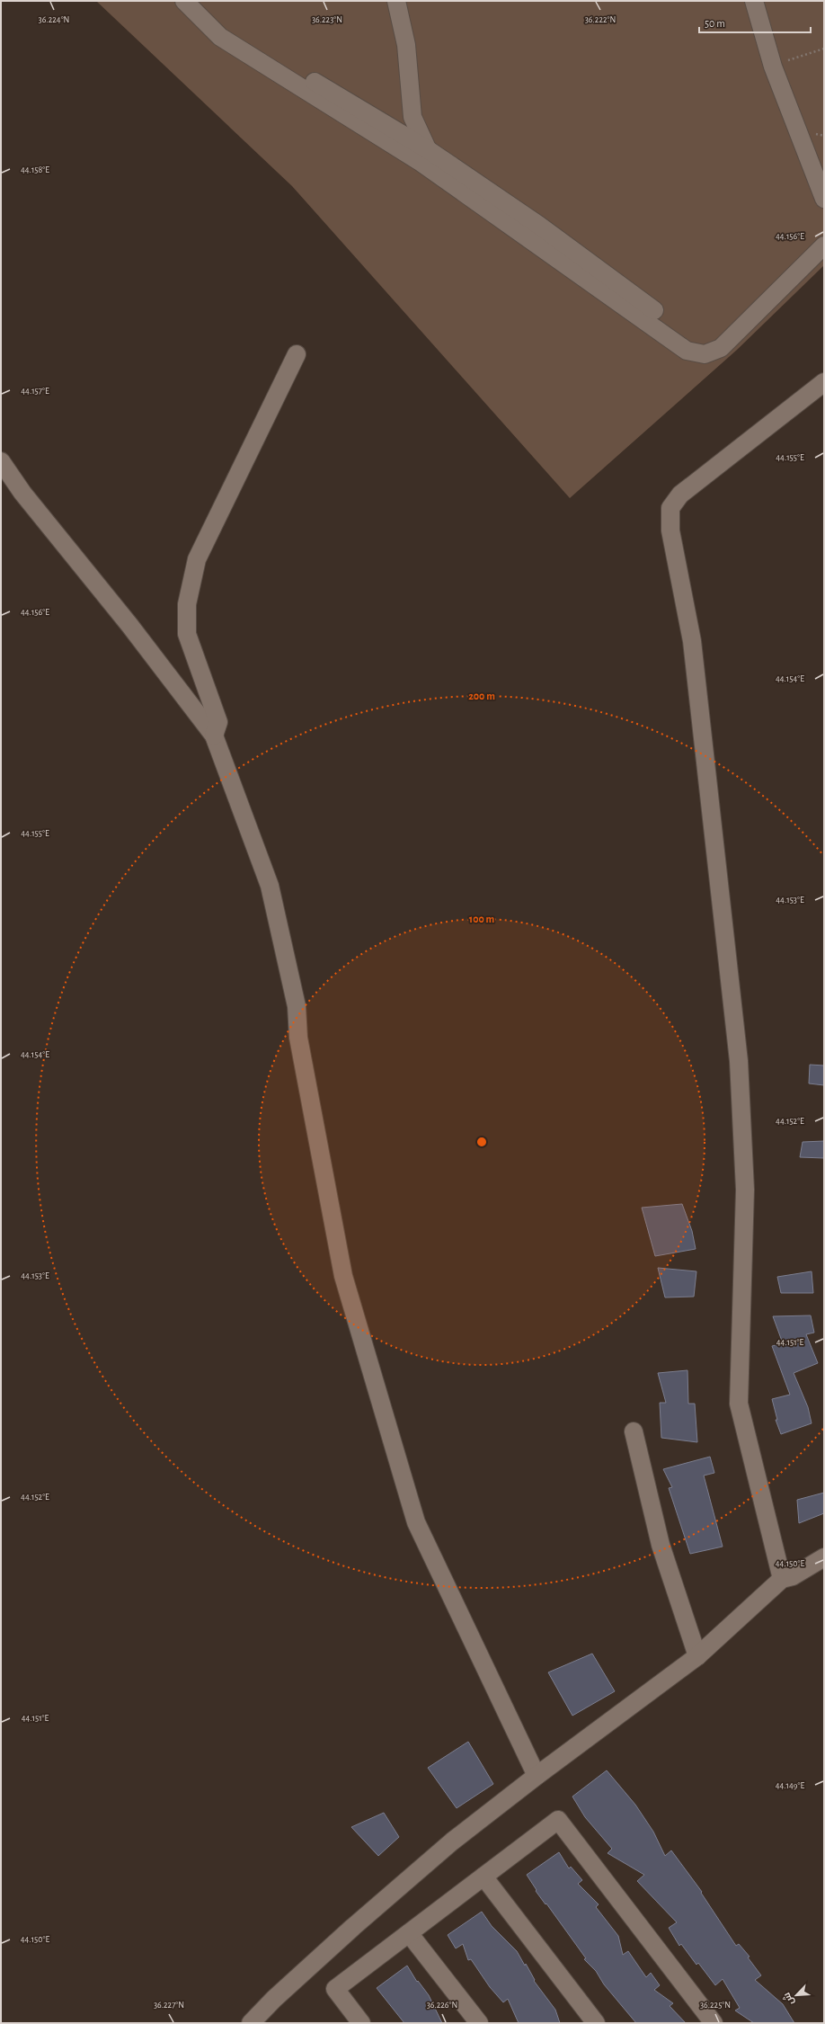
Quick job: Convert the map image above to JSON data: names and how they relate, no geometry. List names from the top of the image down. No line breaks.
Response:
{"scale_bar":"50 m","north":"bottom left","coordinates":["36.223°N","36.224°N","36.222°N","44.158°E","44.156°E","44.157°E","44.155°E","44.154°E","44.153°E","44.152°E","44.151°E","44.150°E","44.149°E","36.227°N","36.226°N","36.225°N"],"rings":["200 m","100 m"]}
